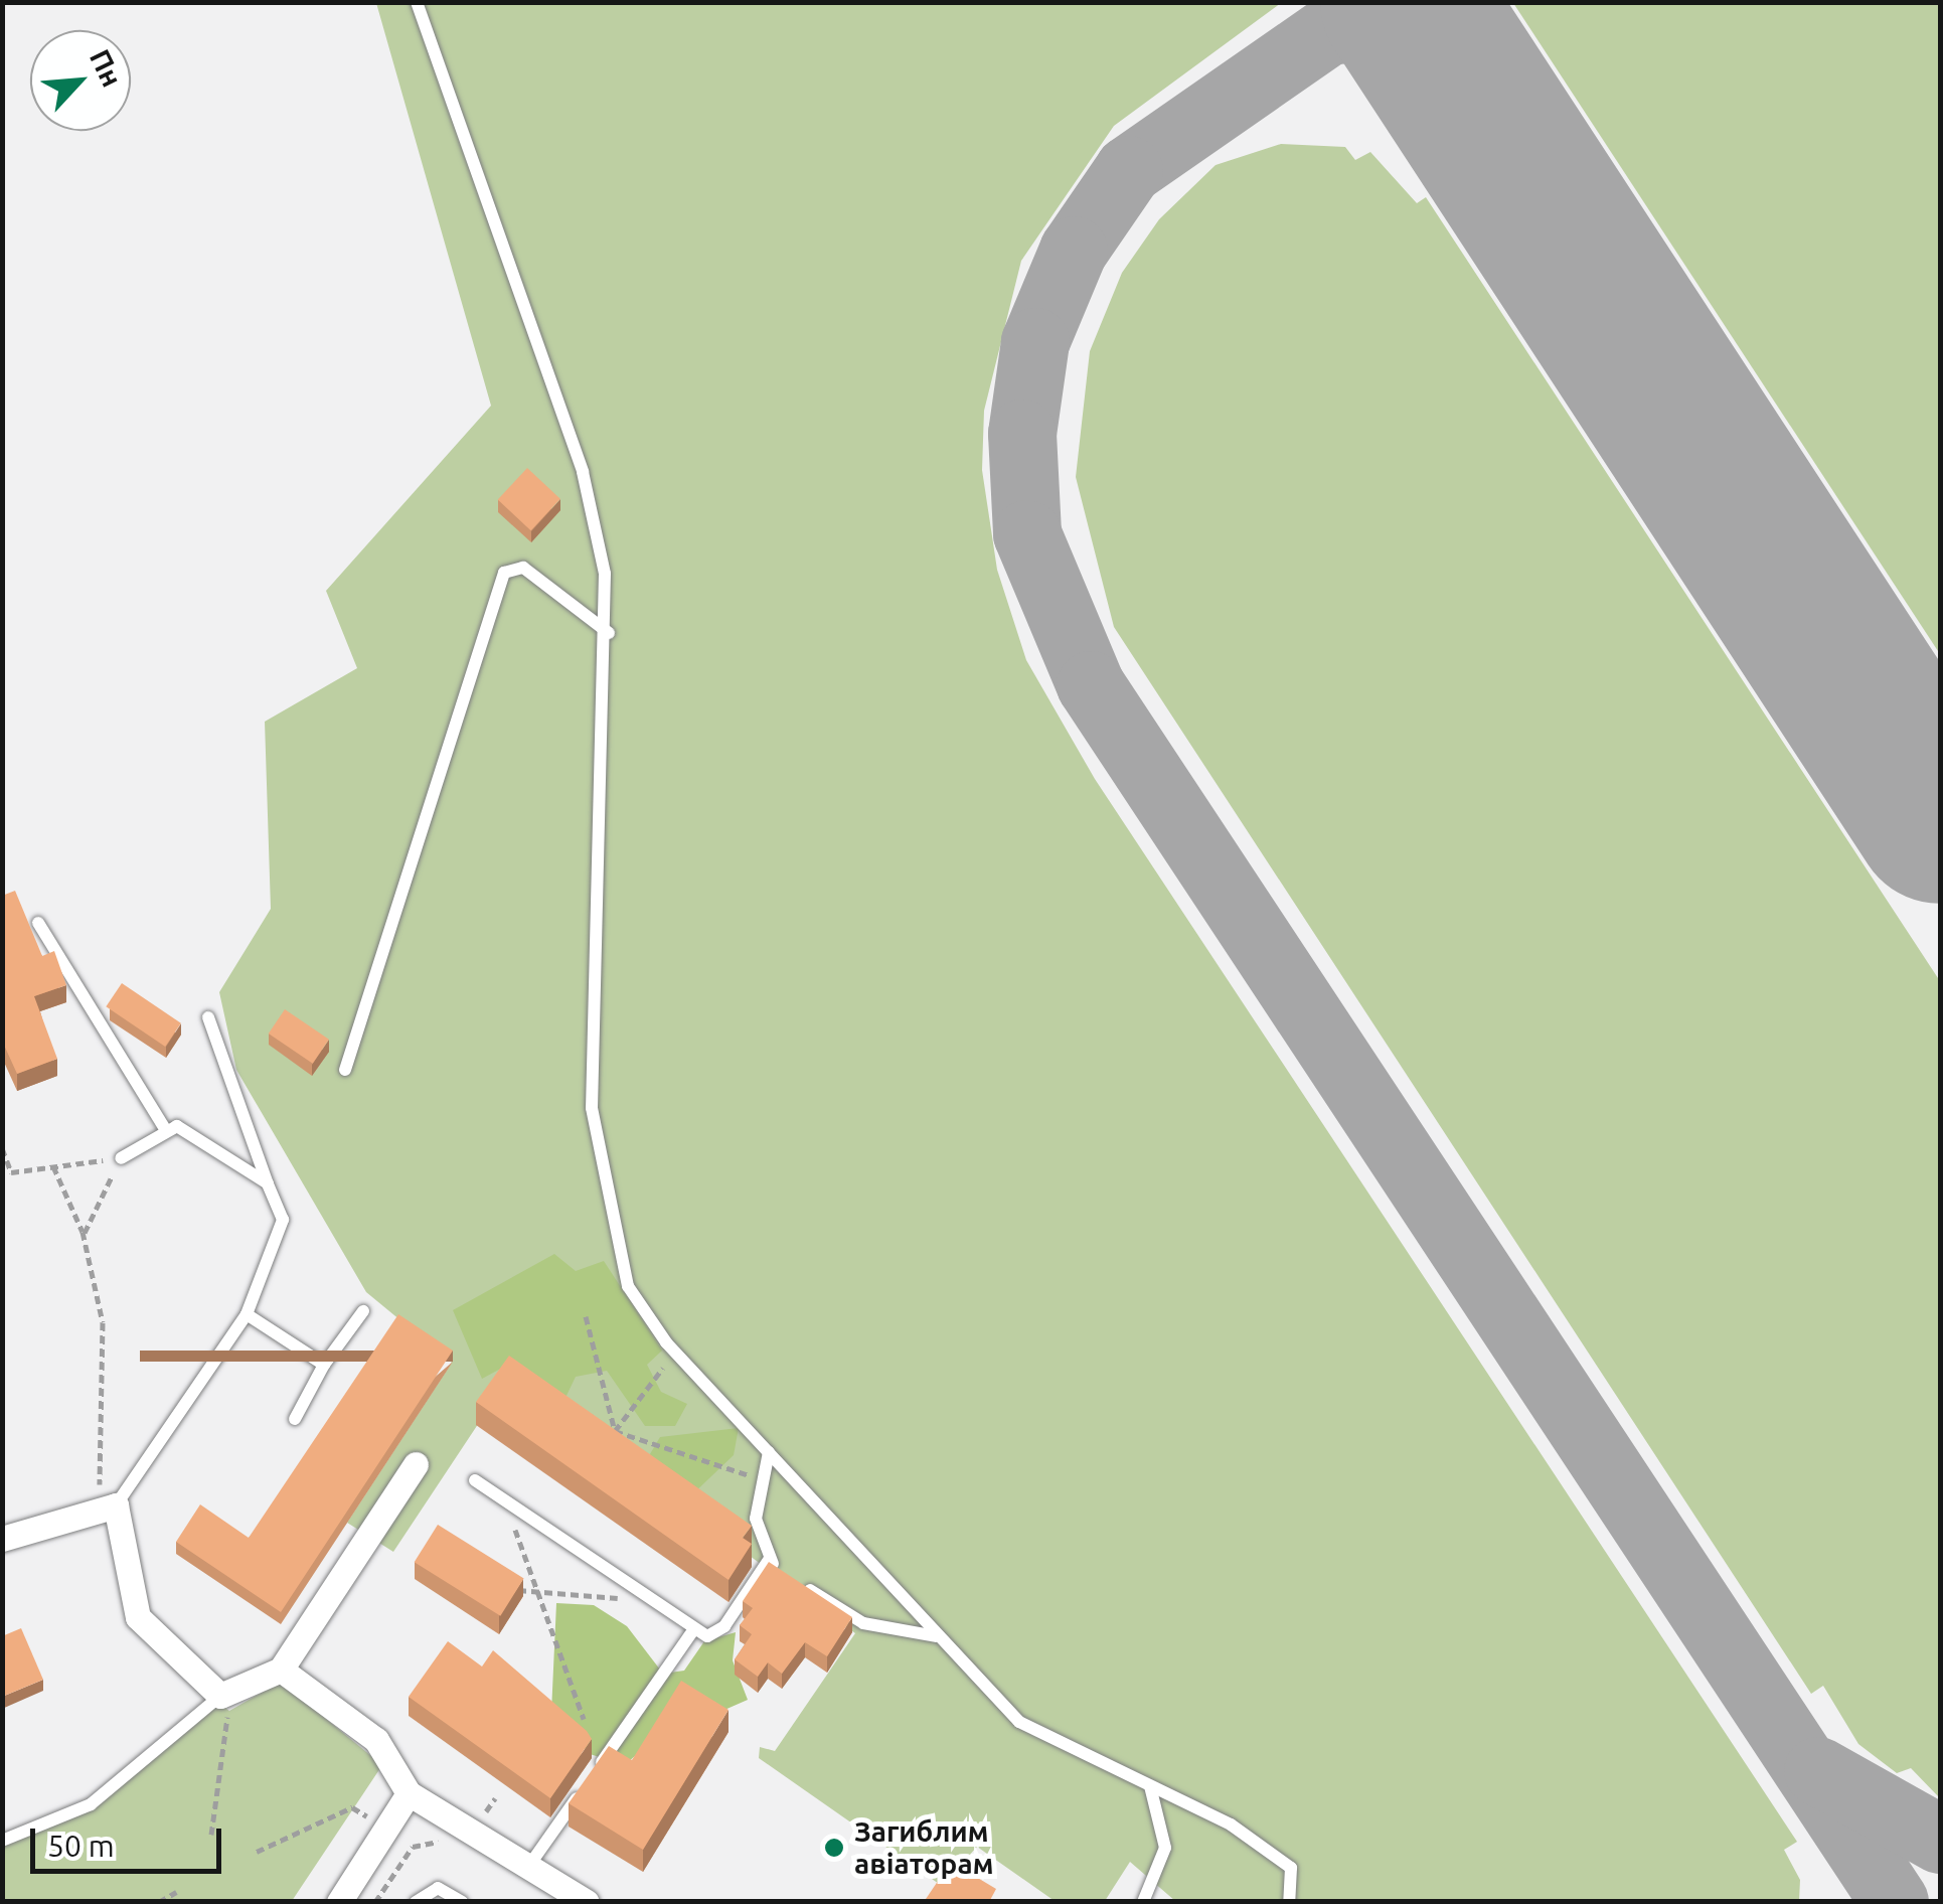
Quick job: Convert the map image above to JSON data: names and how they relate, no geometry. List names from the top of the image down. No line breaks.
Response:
{"places":["Загиблим авіаторам"],"scale_bar":"50 m","north":"top right"}
